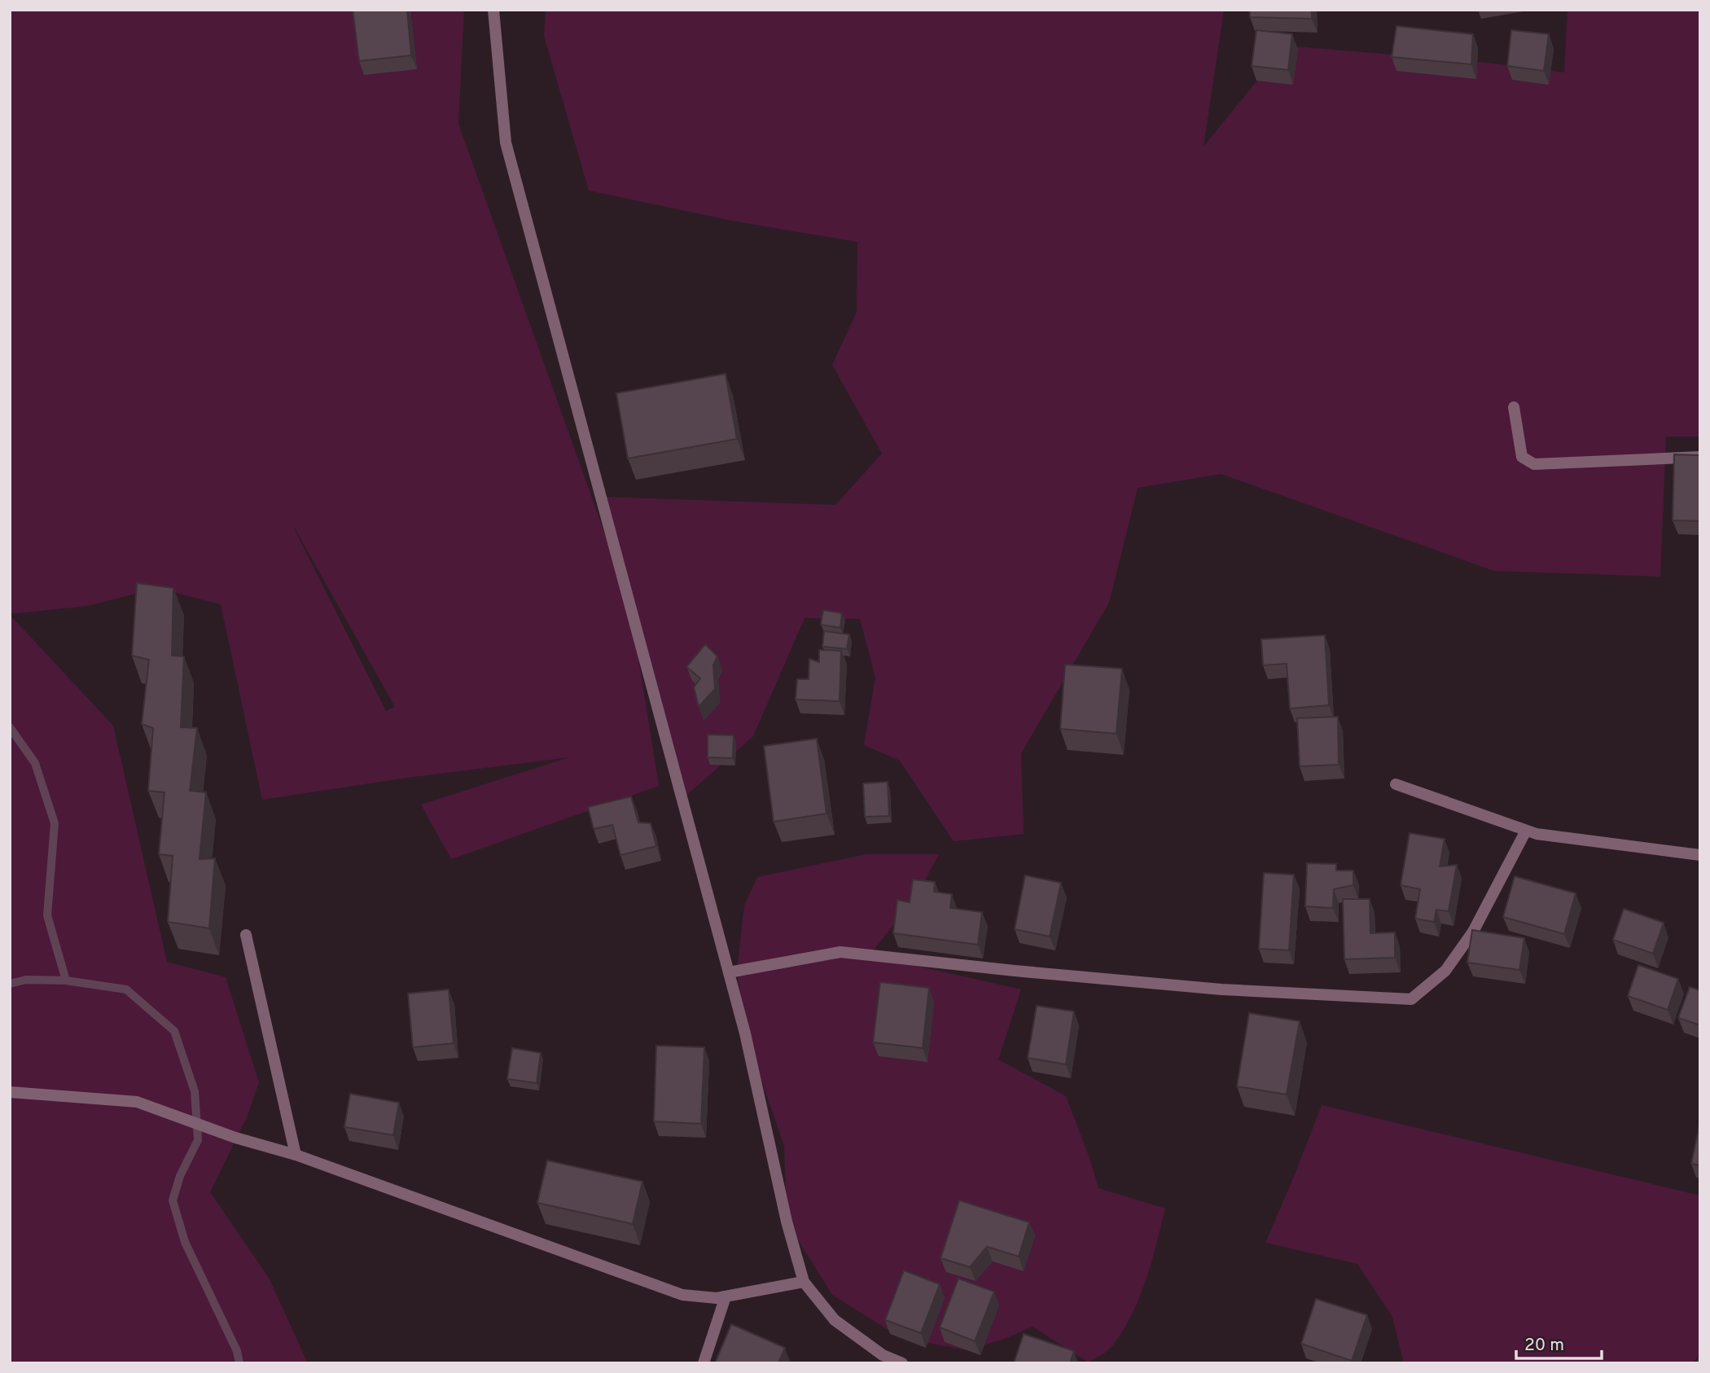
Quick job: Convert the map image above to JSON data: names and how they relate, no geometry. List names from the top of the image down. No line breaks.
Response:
{"scale_bar":"20 m"}
